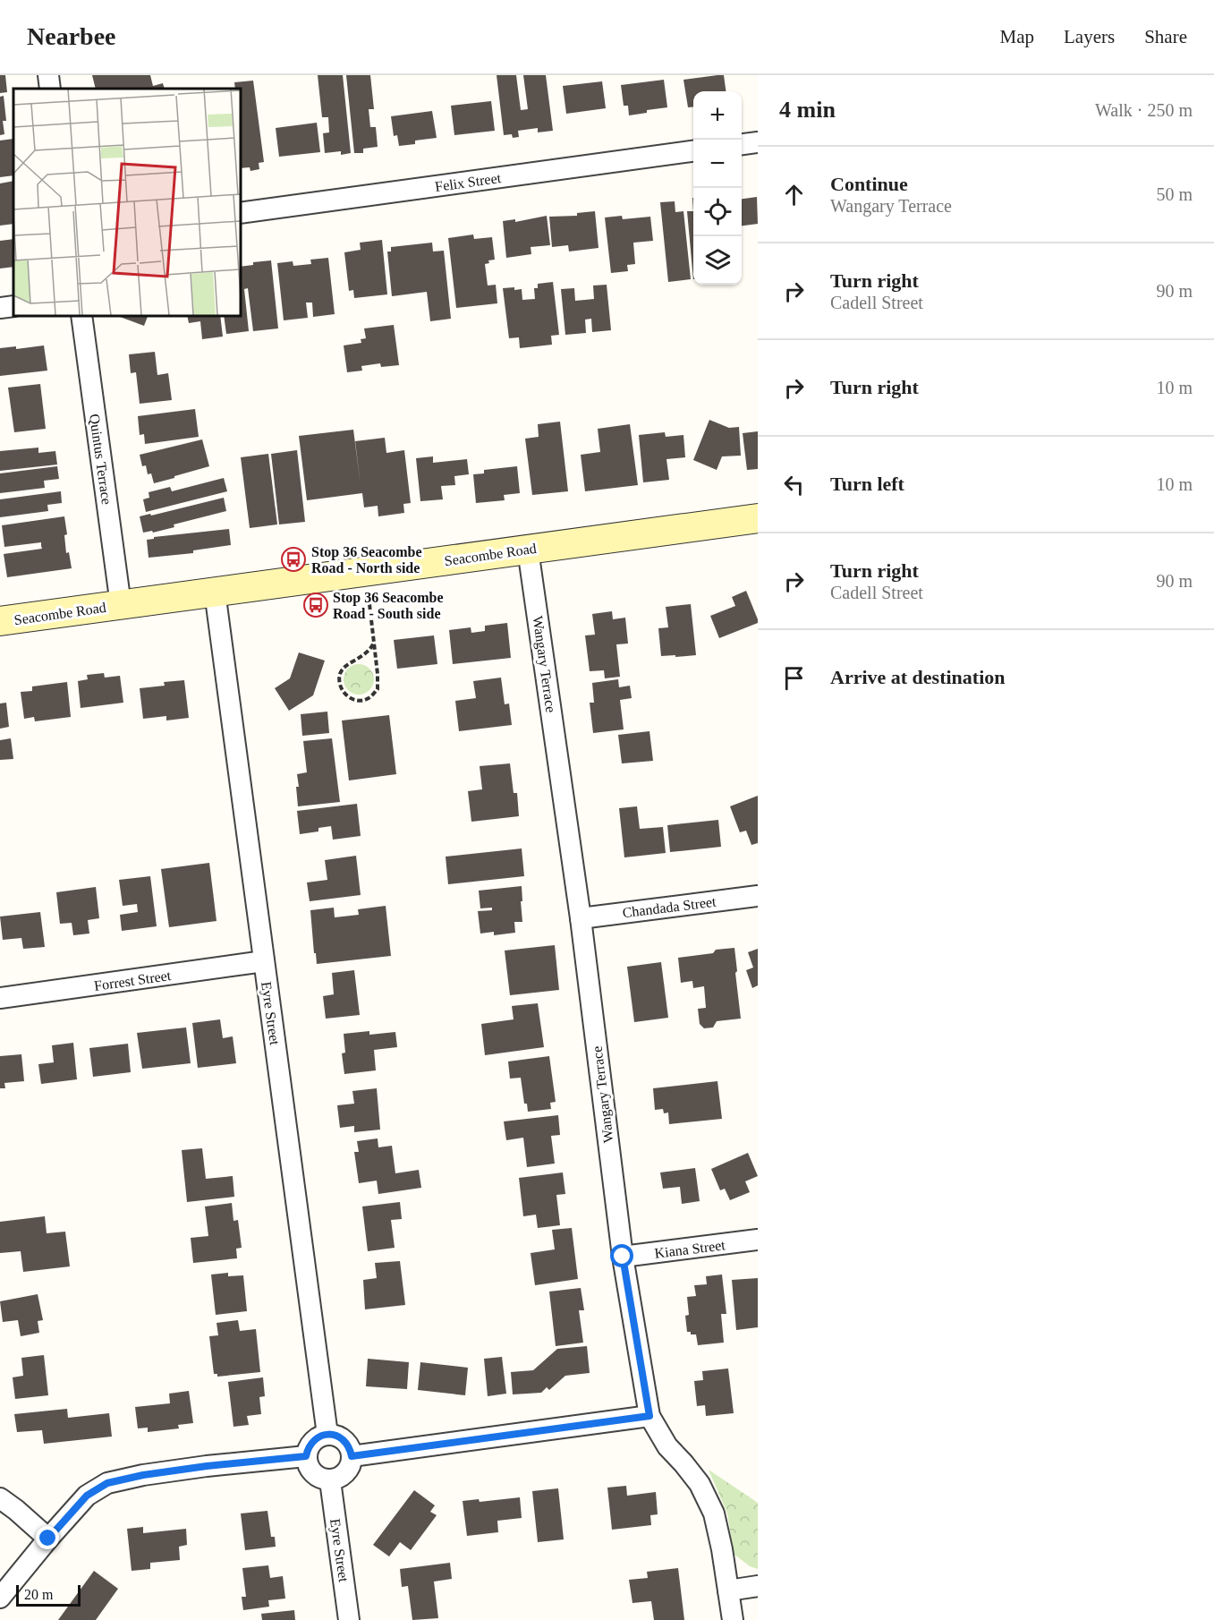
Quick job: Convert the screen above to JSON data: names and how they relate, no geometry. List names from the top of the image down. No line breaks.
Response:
{"streets":{"main road":["Seacombe Road"],"street":["Felix Street","Quintus Terrace","Wangary Terrace","Chandada Street","Forrest Street","Eyre Street","Kiana Street"]},"crossings":[["Quintus Terrace","Seacombe Road"],["Seacombe Road","Wangary Terrace"],["Seacombe Road","Eyre Street"],["Wangary Terrace","Chandada Street"],["Wangary Terrace","Kiana Street"],["Forrest Street","Eyre Street"]],"places":{"bus stop":["Stop 36 Seacombe Road - North side","Stop 36 Seacombe Road - South side"]},"scale_bar":"20 m","page":{"header":"Nearbee","nav":["Map","Layers","Share"],"heading":["4 min","Walk · 250 m"],"map_buttons":["+","−"],"list":[["Continue","Wangary Terrace","50 m"],["Turn right","Cadell Street","90 m"],["Turn right","10 m"],["Turn left","10 m"],["Turn right","Cadell Street","90 m"],"Arrive at destination"],"scale":"20 m"}}
